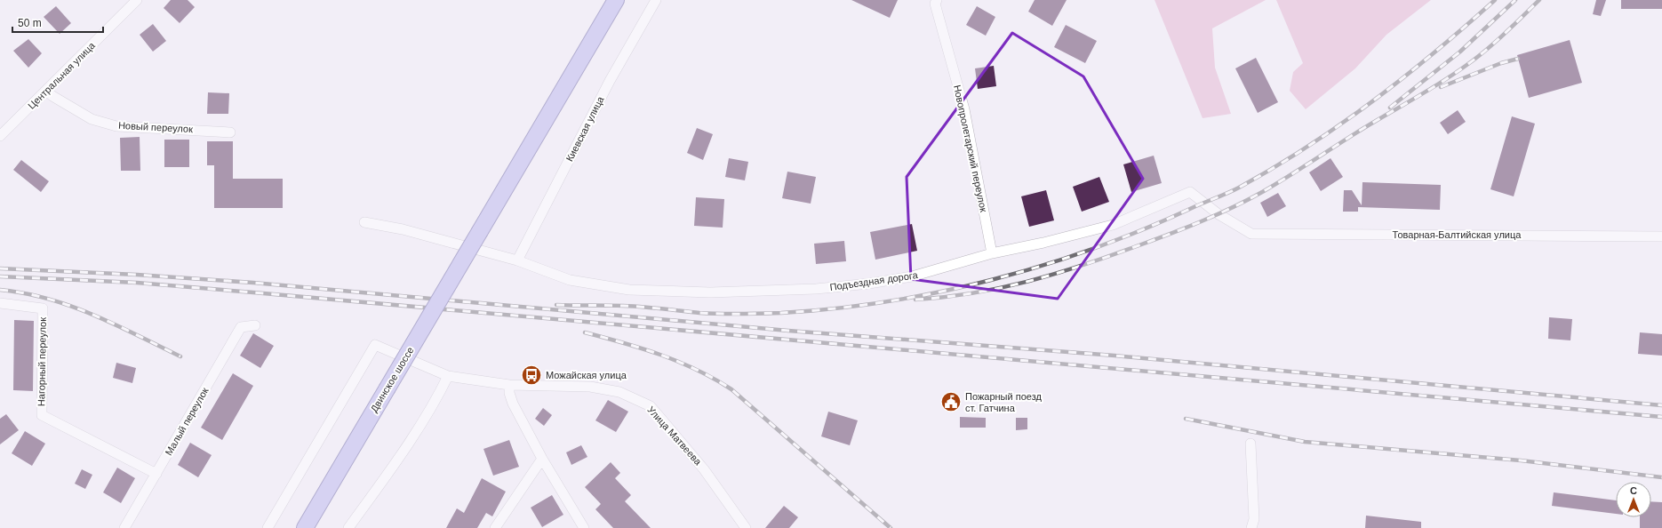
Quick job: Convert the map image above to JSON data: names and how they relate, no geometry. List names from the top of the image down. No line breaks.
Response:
{"streets":{"main road":["Двинское шоссе"],"street":["Центральная улица","Новый переулок","Киевская улица","Новопролетарский переулок","Товарная-Балтийская улица","Подъездная дорога","Нагорный переулок","Малый переулок","Улица Матвеева"]},"crossings":[["Центральная улица","Новый переулок"],["Киевская улица","Подъездная дорога"],["Новопролетарский переулок","Подъездная дорога"],["Товарная-Балтийская улица","Подъездная дорога"],["Нагорный переулок","Малый переулок"]],"places":{"bus stop":["Можайская улица"],"public building":["Пожарный поезд ст. Гатчина"]},"scale_bar":"50 m","north":"top"}
